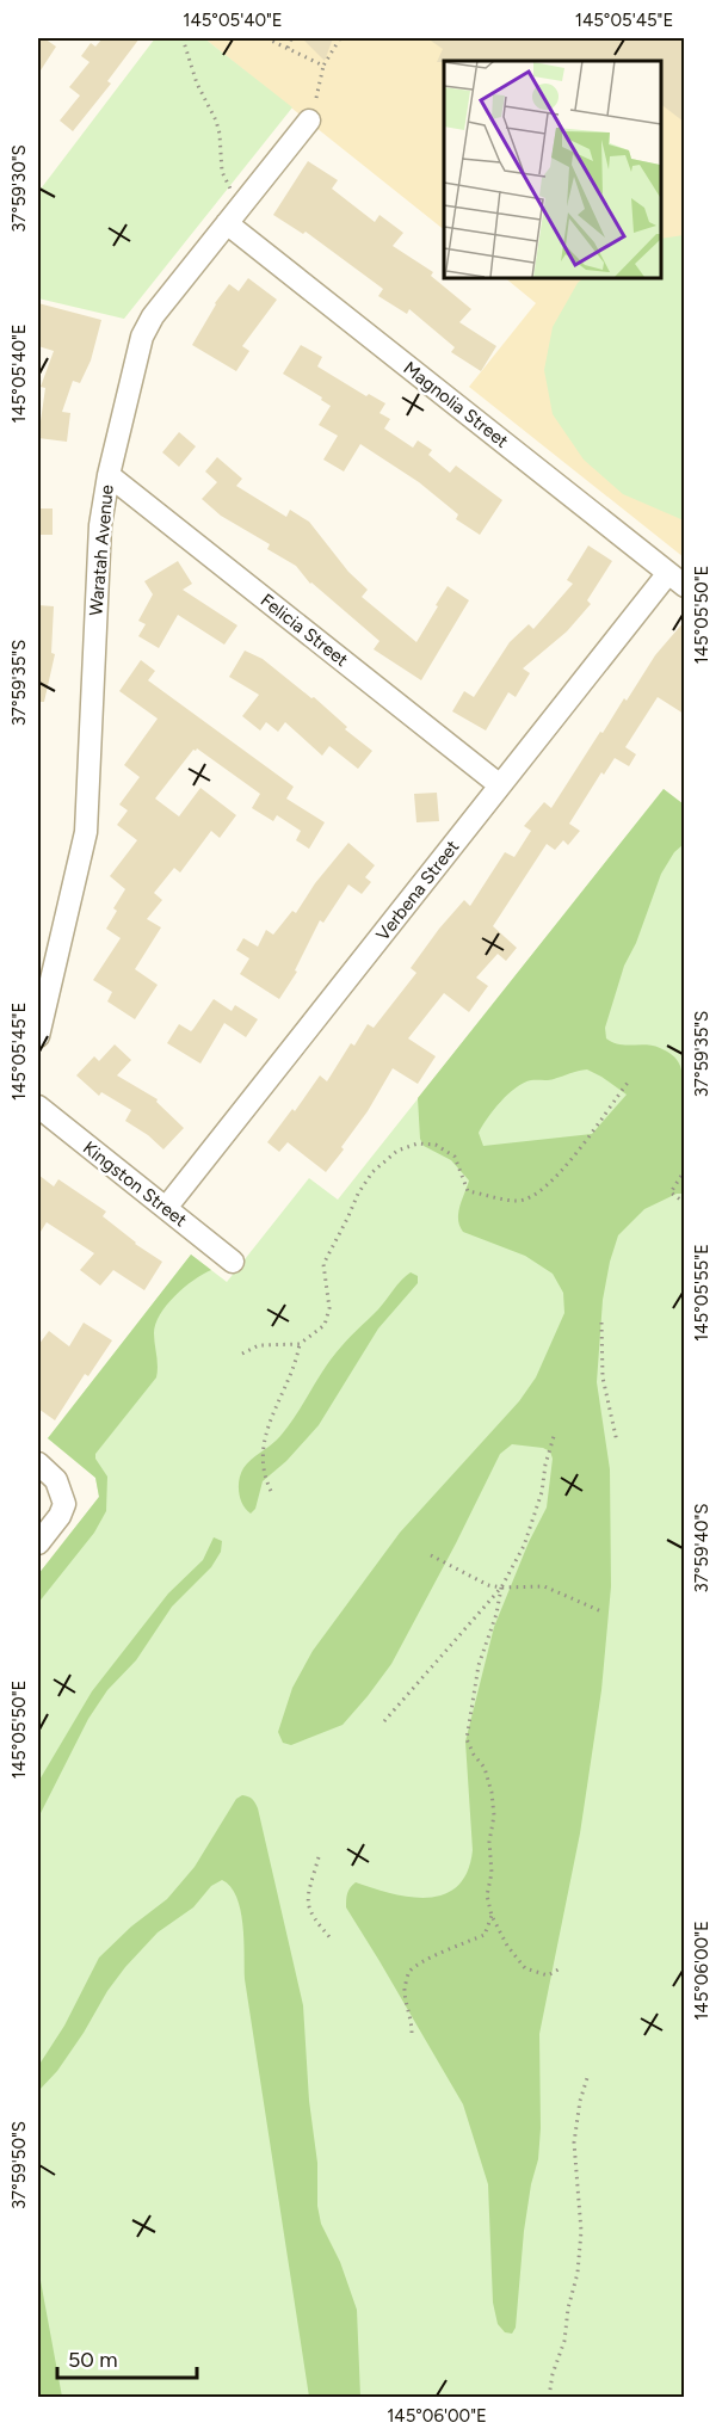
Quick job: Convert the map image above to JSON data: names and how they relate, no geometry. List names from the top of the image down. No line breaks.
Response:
{"streets":{"street":["Magnolia Street","Waratah Avenue","Felicia Street","Verbena Street","Kingston Street"]},"crossings":[["Magnolia Street","Waratah Avenue"],["Magnolia Street","Verbena Street"],["Waratah Avenue","Felicia Street"],["Felicia Street","Verbena Street"],["Verbena Street","Kingston Street"]],"scale_bar":"50 m","coordinates":["145°05'40\"E","145°05'45\"E","37°59'30\"S","145°05'50\"E","37°59'35\"S","145°05'55\"E","37°59'40\"S","145°06'00\"E","37°59'50\"S"]}
